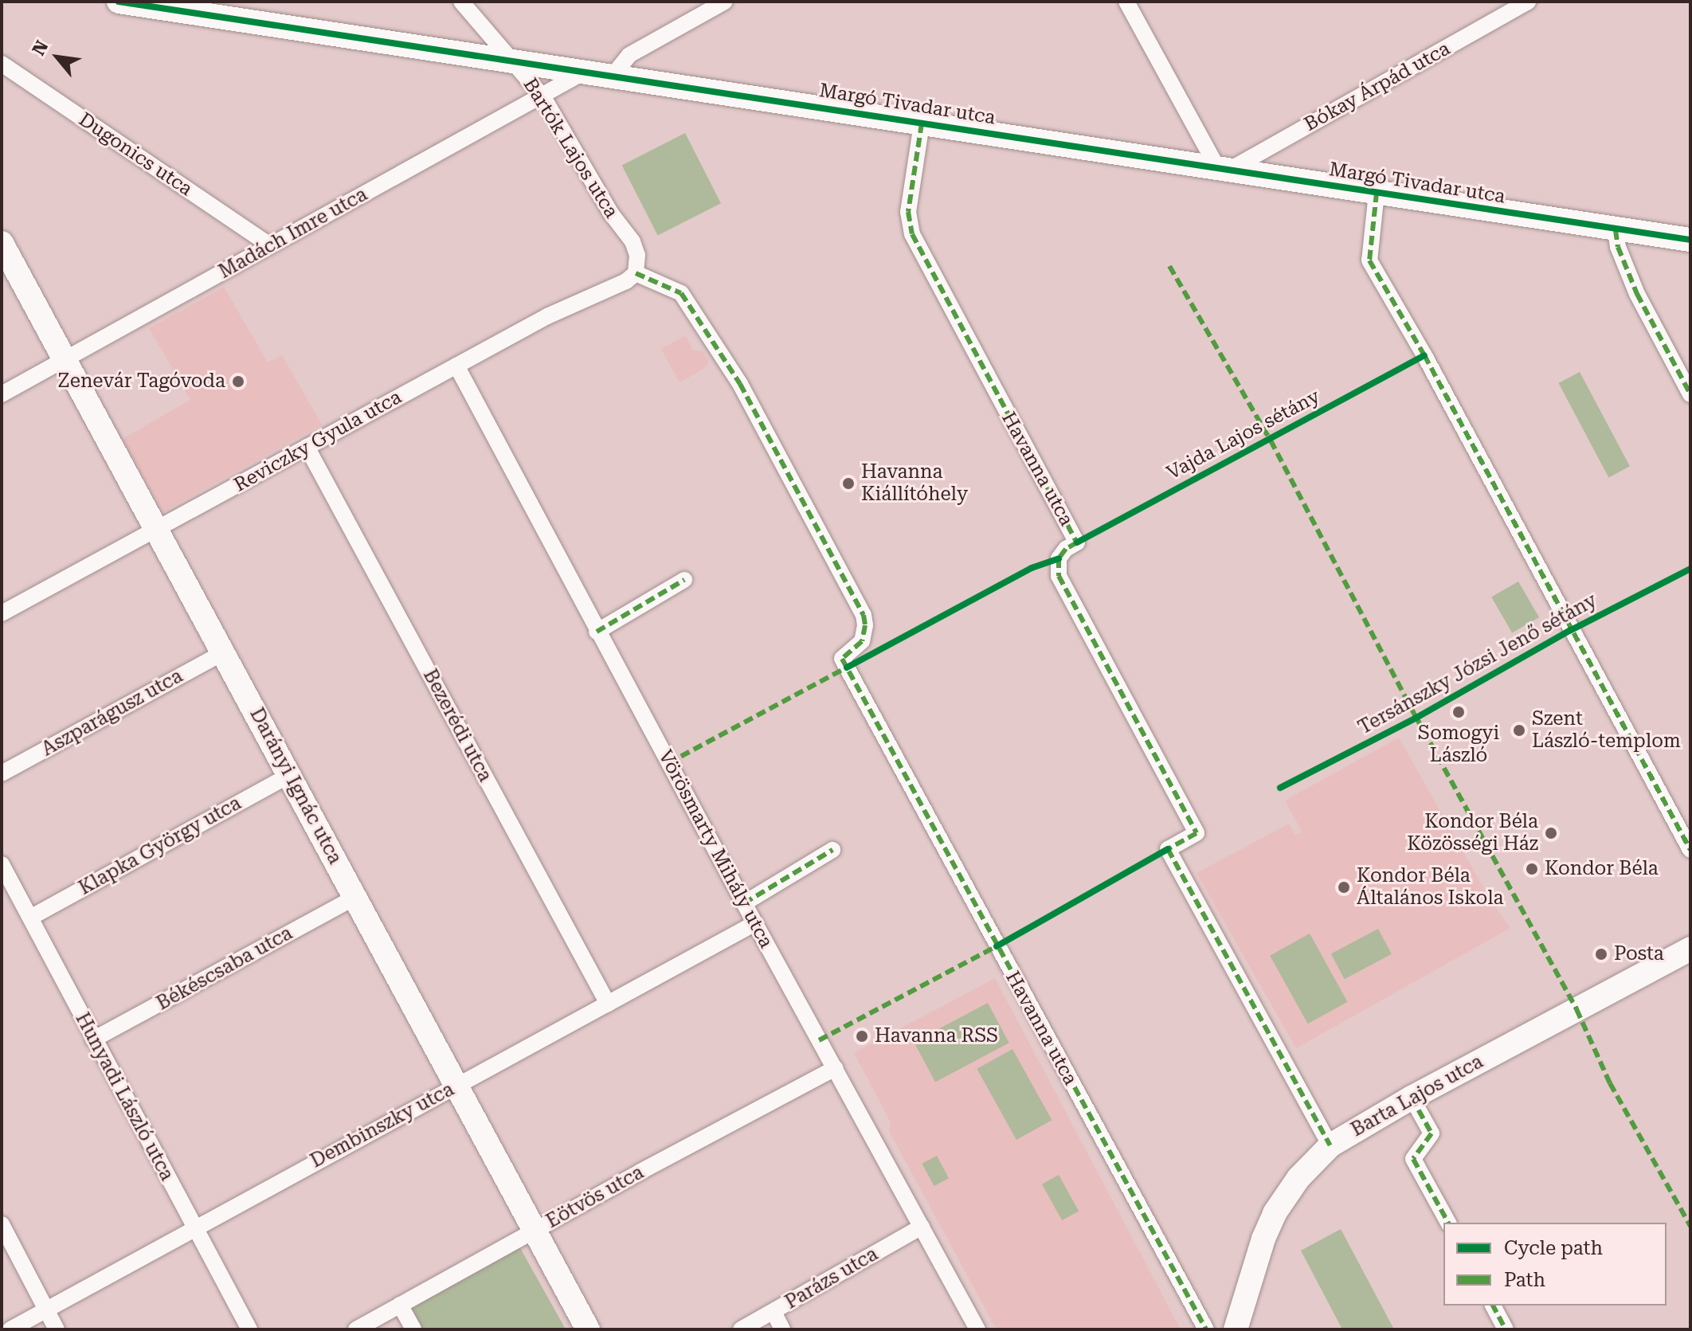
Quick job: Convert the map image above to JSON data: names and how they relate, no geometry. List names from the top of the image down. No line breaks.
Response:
{"streets":{"street":["Bókay Árpád utca","Margó Tivadar utca","Bartók Lajos utca","Dugonics utca","Madách Imre utca","Reviczky Gyula utca","Havanna utca","Aszparágusz utca","Bezerédi utca","Darányi Ignác utca","Klapka György utca","Vörösmarty Mihály utca","Békéscsaba utca","Barta Lajos utca","Hunyadi László utca","Dembinszky utca","Eötvös utca","Parázs utca"],"cycle path":["Vajda Lajos sétány","Tersánszky Józsi Jenő sétány"]},"crossings":[["Bókay Árpád utca","Margó Tivadar utca"],["Margó Tivadar utca","Bartók Lajos utca"],["Margó Tivadar utca","Madách Imre utca"],["Margó Tivadar utca","Havanna utca"],["Bartók Lajos utca","Madách Imre utca"],["Bartók Lajos utca","Reviczky Gyula utca"],["Bartók Lajos utca","Havanna utca"],["Dugonics utca","Madách Imre utca"],["Madách Imre utca","Darányi Ignác utca"],["Reviczky Gyula utca","Havanna utca"],["Reviczky Gyula utca","Bezerédi utca"],["Reviczky Gyula utca","Darányi Ignác utca"],["Reviczky Gyula utca","Vörösmarty Mihály utca"],["Havanna utca","Barta Lajos utca"],["Aszparágusz utca","Darányi Ignác utca"],["Bezerédi utca","Dembinszky utca"],["Darányi Ignác utca","Klapka György utca"],["Darányi Ignác utca","Békéscsaba utca"],["Darányi Ignác utca","Dembinszky utca"],["Darányi Ignác utca","Eötvös utca"],["Klapka György utca","Hunyadi László utca"],["Vörösmarty Mihály utca","Dembinszky utca"],["Vörösmarty Mihály utca","Eötvös utca"],["Vörösmarty Mihály utca","Parázs utca"],["Békéscsaba utca","Hunyadi László utca"],["Hunyadi László utca","Dembinszky utca"]],"places":["Zenevár Tagóvoda","Havanna Kiállítóhely","Somogyi László","Szent László-templom","Kondor Béla Közösségi Ház","Kondor Béla","Kondor Béla Általános Iskola","Posta","Havanna RSS"],"legend":["Cycle path","Path"],"north":"top left"}
